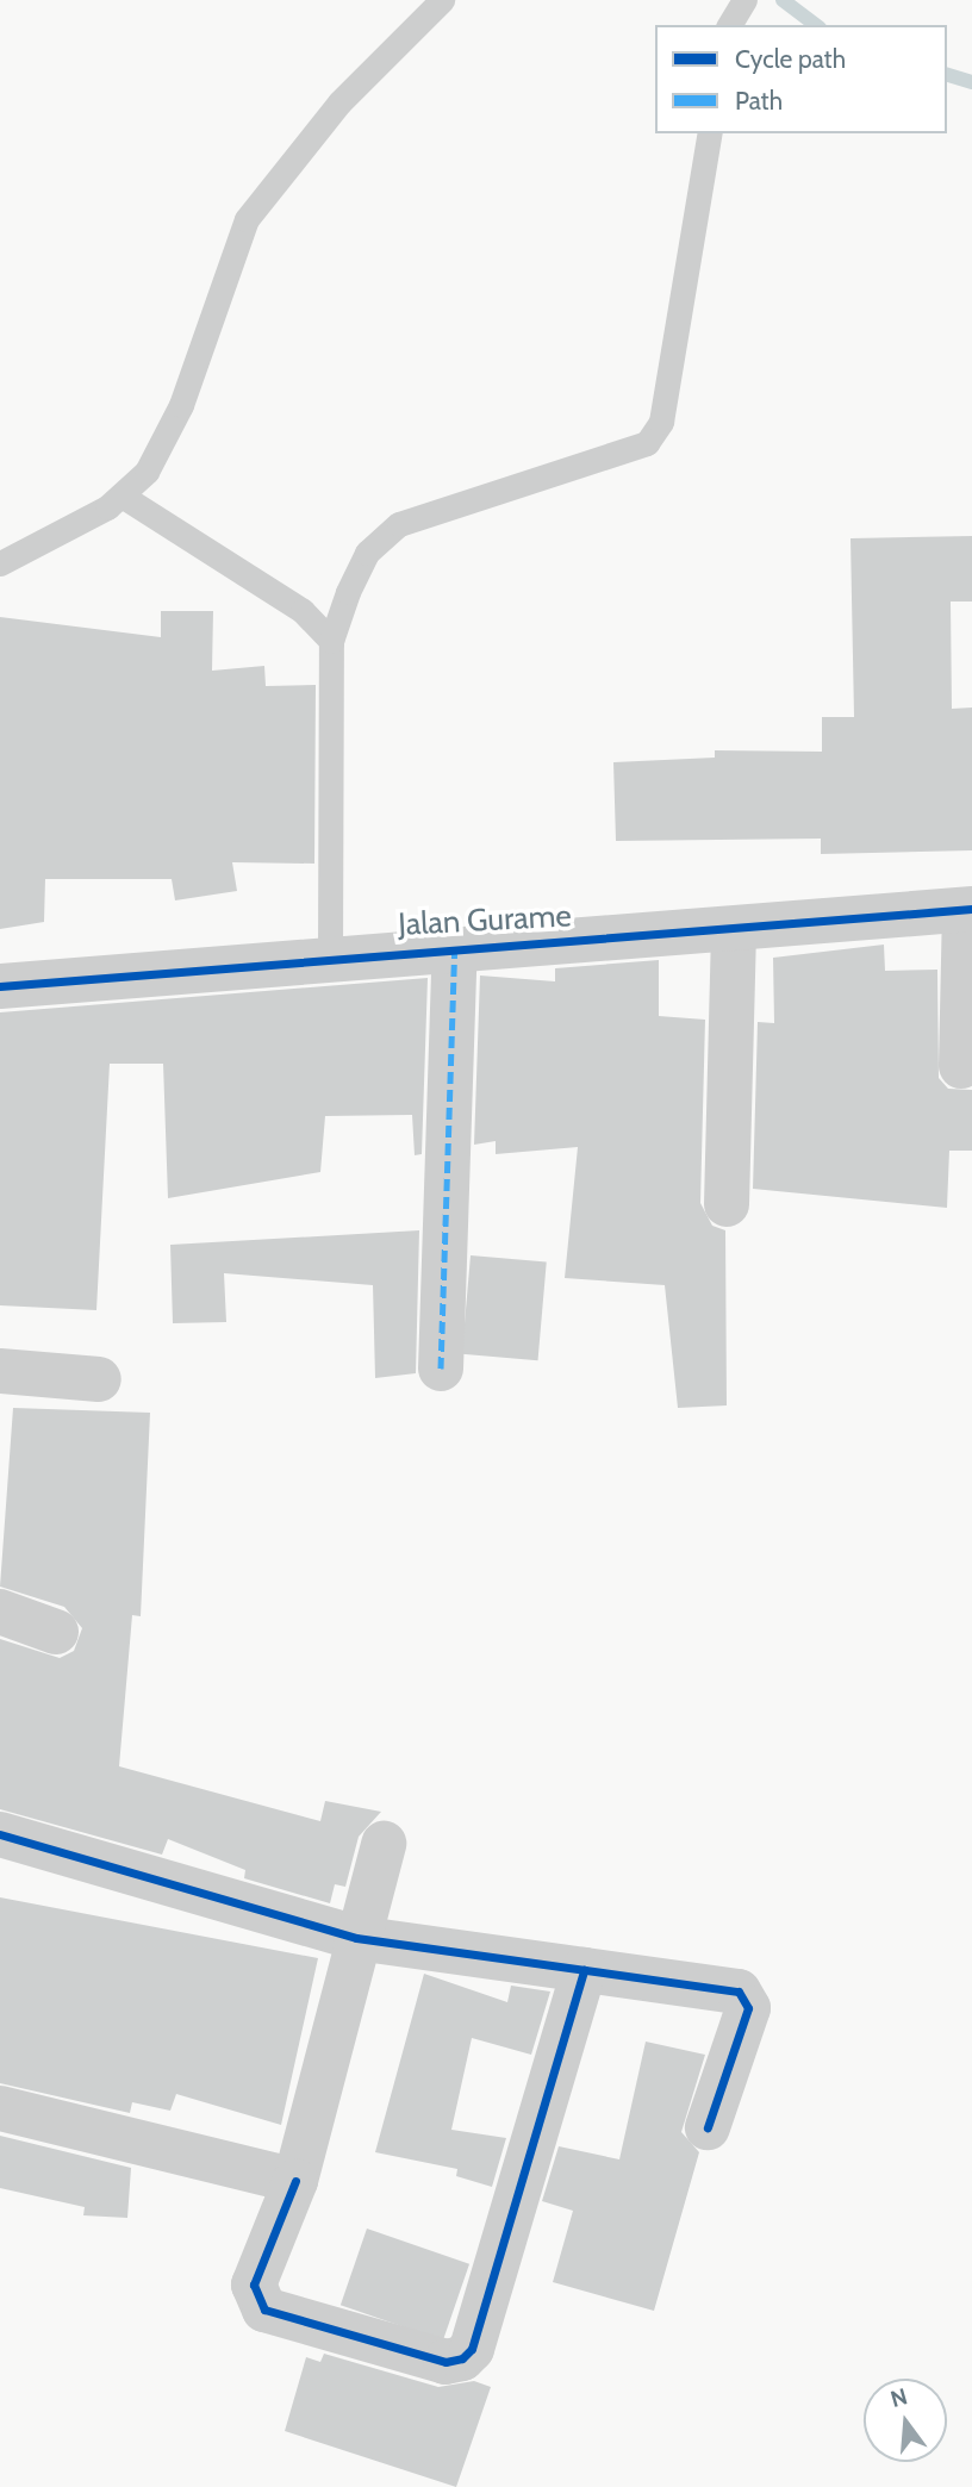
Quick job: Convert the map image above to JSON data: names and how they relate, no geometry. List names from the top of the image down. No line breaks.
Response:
{"streets":{"street":["Jalan Gurame"]},"legend":["Cycle path","Path"],"north":"top"}
